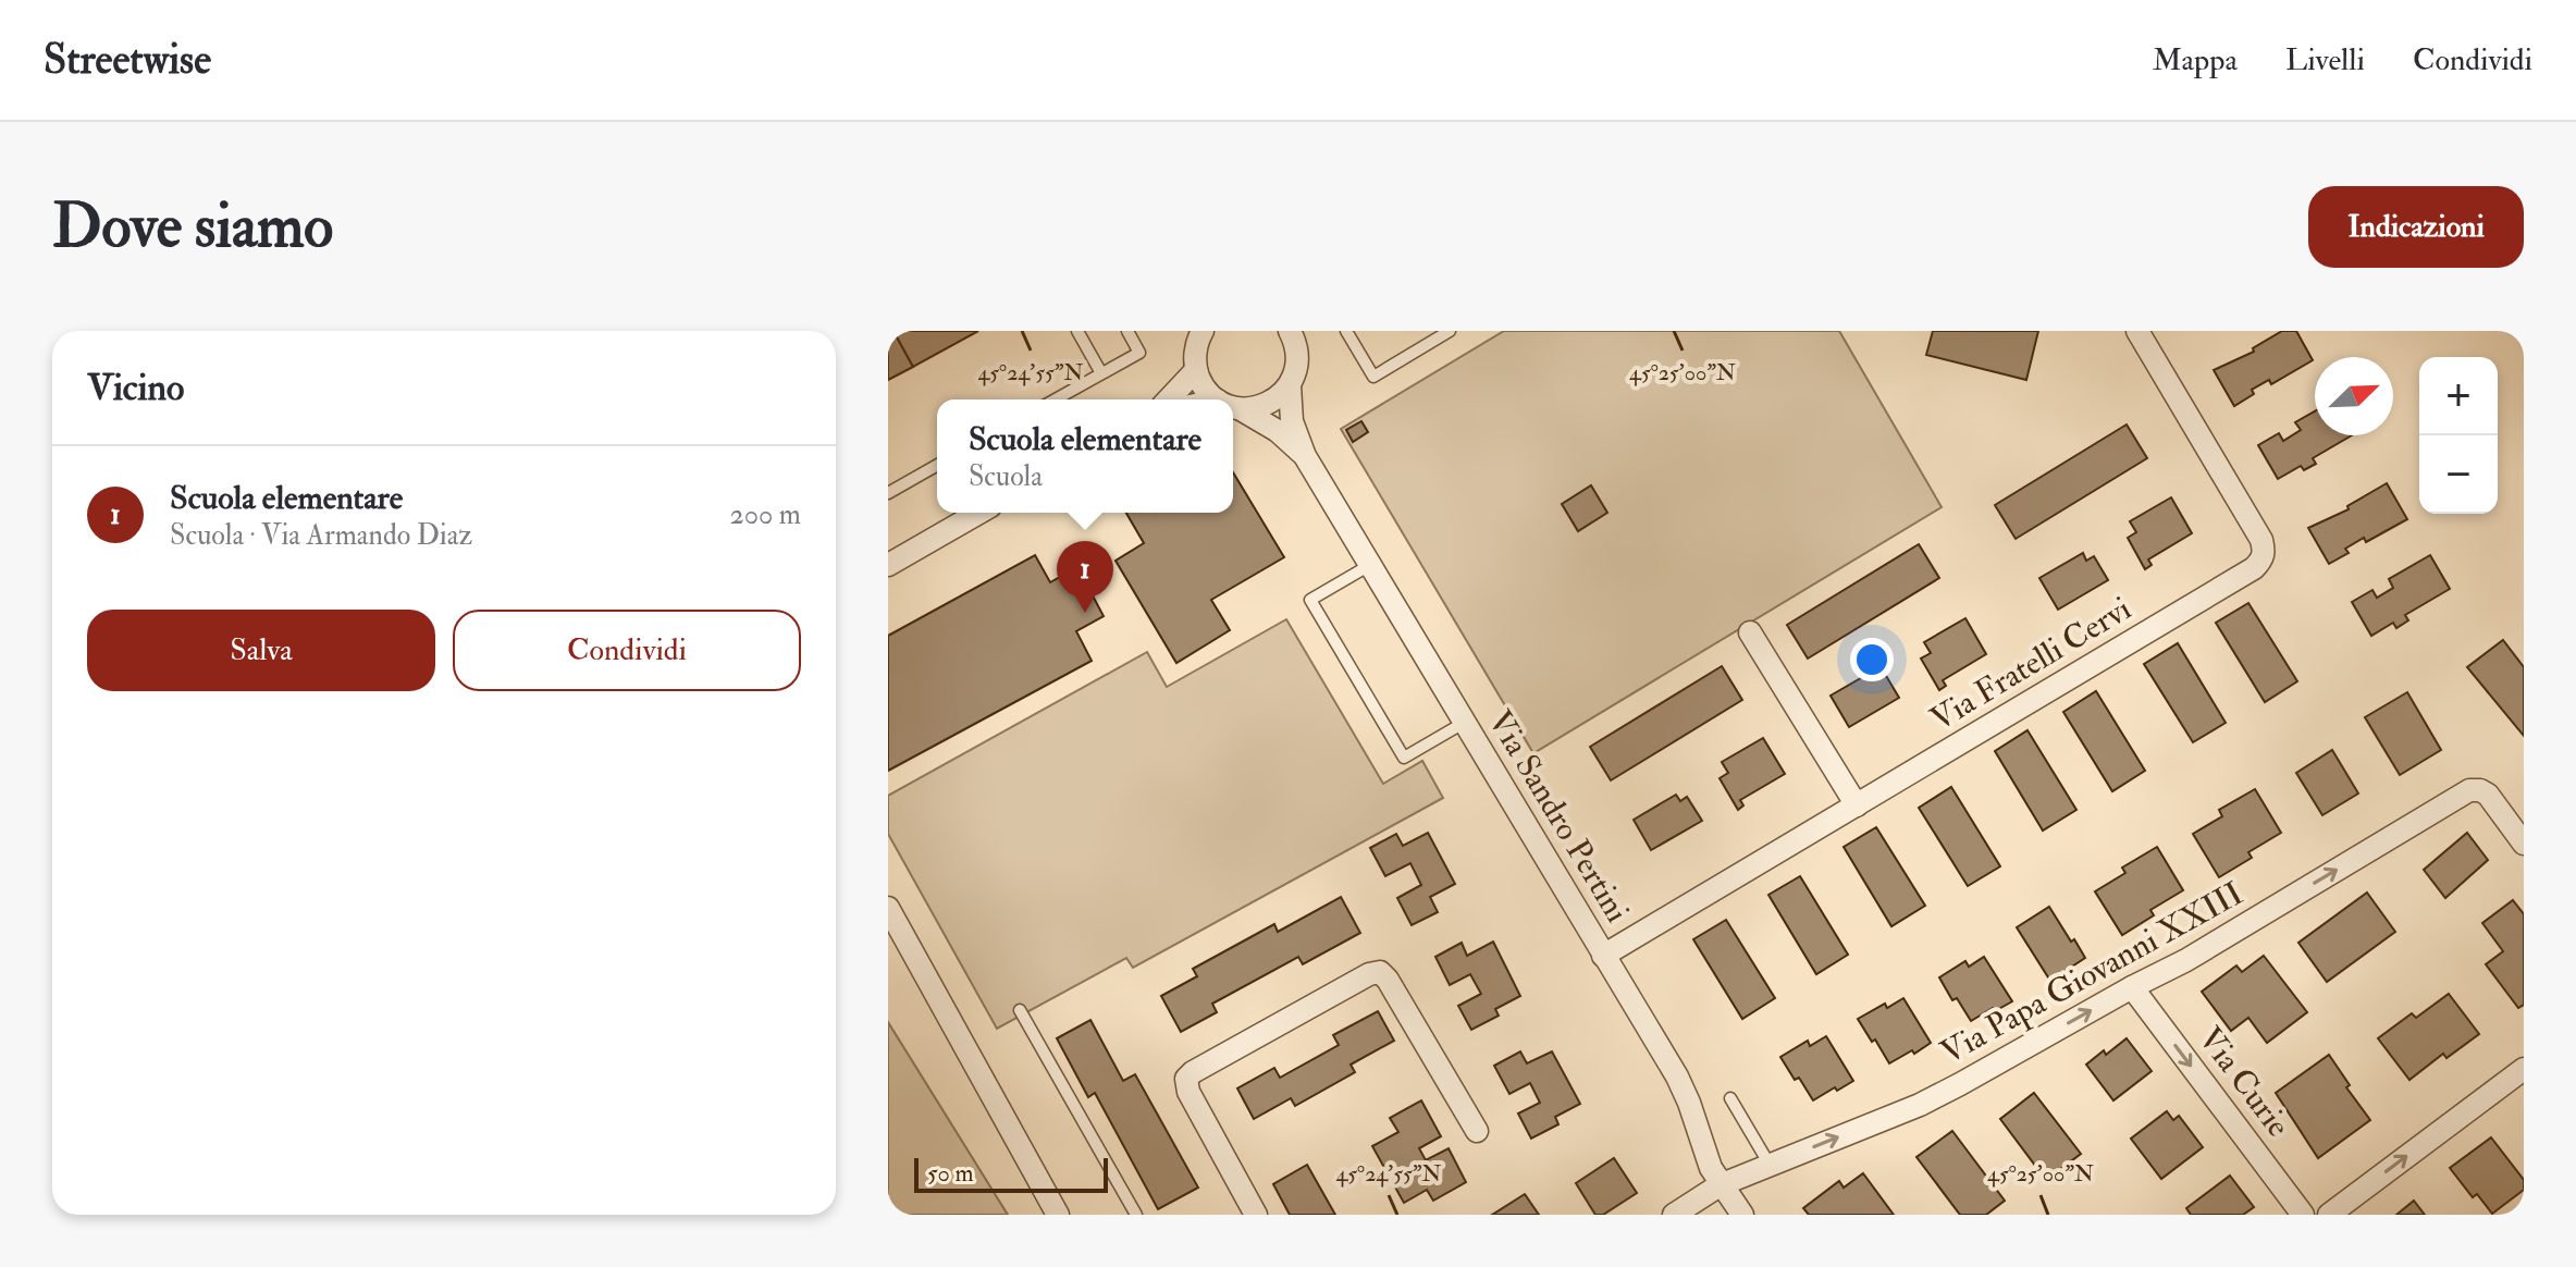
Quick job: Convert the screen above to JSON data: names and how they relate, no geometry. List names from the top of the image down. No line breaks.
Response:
{"streets":{"street":["Via Fratelli Cervi","Via Sandro Pertini","Via Papa Giovanni XXIII","Via Curie"]},"crossings":[["Via Fratelli Cervi","Via Sandro Pertini"],["Via Sandro Pertini","Via Papa Giovanni XXIII"],["Via Papa Giovanni XXIII","Via Curie"]],"one_way":["Via Papa Giovanni XXIII","Via Curie"],"scale_bar":"50 m","north":"top right","page":{"header":"Streetwise","nav":["Mappa","Livelli","Condividi"],"buttons":["Indicazioni",["Salva","Condividi"]],"title":"Dove siamo","heading":"Vicino","map_buttons":["+","−"],"popup":["Scuola elementare","Scuola"],"list":[{"mark":"1","name":"Scuola elementare","note":"Scuola · Via Armando Diaz","value":"200 m"}],"pins":"1","scale":"50 m"},"coordinates":["45°24'55\"N","45°25'00\"N"]}
